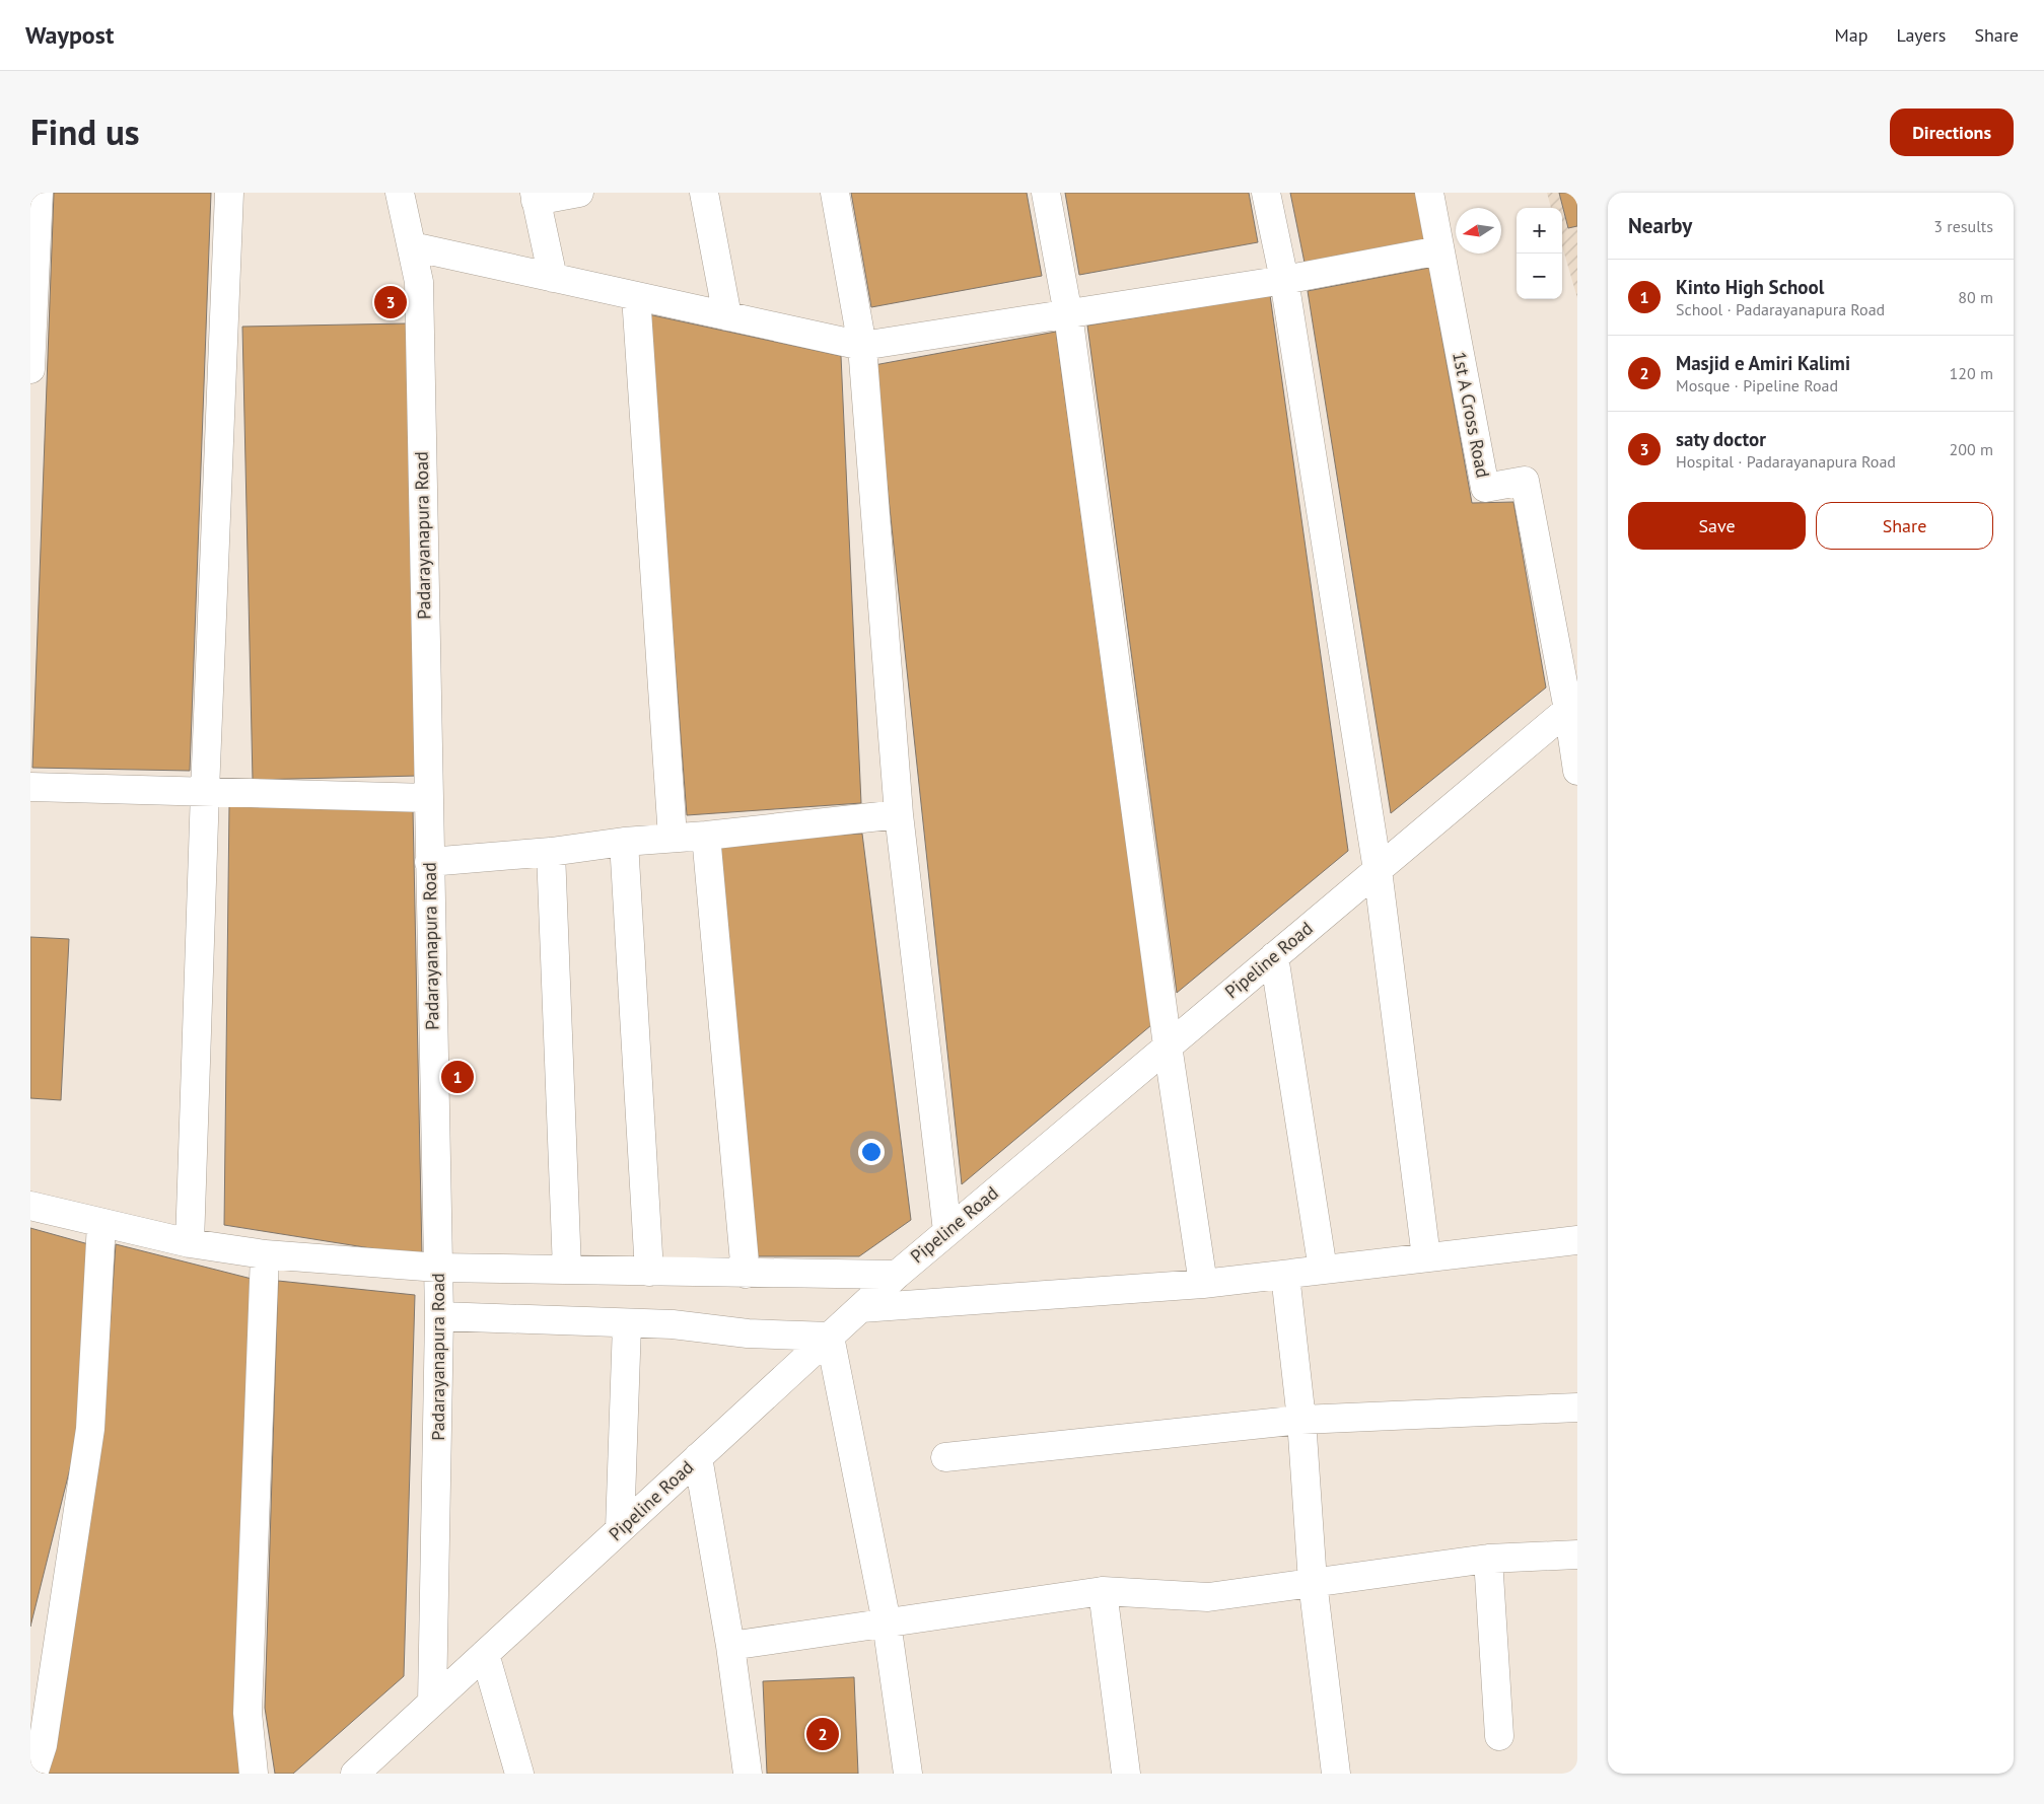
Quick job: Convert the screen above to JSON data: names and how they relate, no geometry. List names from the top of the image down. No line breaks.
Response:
{"streets":{"street":["1st A Cross Road","Padarayanapura Road","Pipeline Road"]},"crossings":[["1st A Cross Road","Pipeline Road"],["Padarayanapura Road","Pipeline Road"]],"north":"left","page":{"header":"Waypost","nav":["Map","Layers","Share"],"title":"Find us","buttons":["Directions",["Save","Share"]],"heading":["Nearby","3 results"],"map_buttons":["+","−"],"list":[{"mark":"1","name":"Kinto High School","note":"School · Padarayanapura Road","value":"80 m"},{"mark":"2","name":"Masjid e Amiri Kalimi","note":"Mosque · Pipeline Road","value":"120 m"},{"mark":"3","name":"saty doctor","note":"Hospital · Padarayanapura Road","value":"200 m"}],"pins":["3","1","2"]}}
